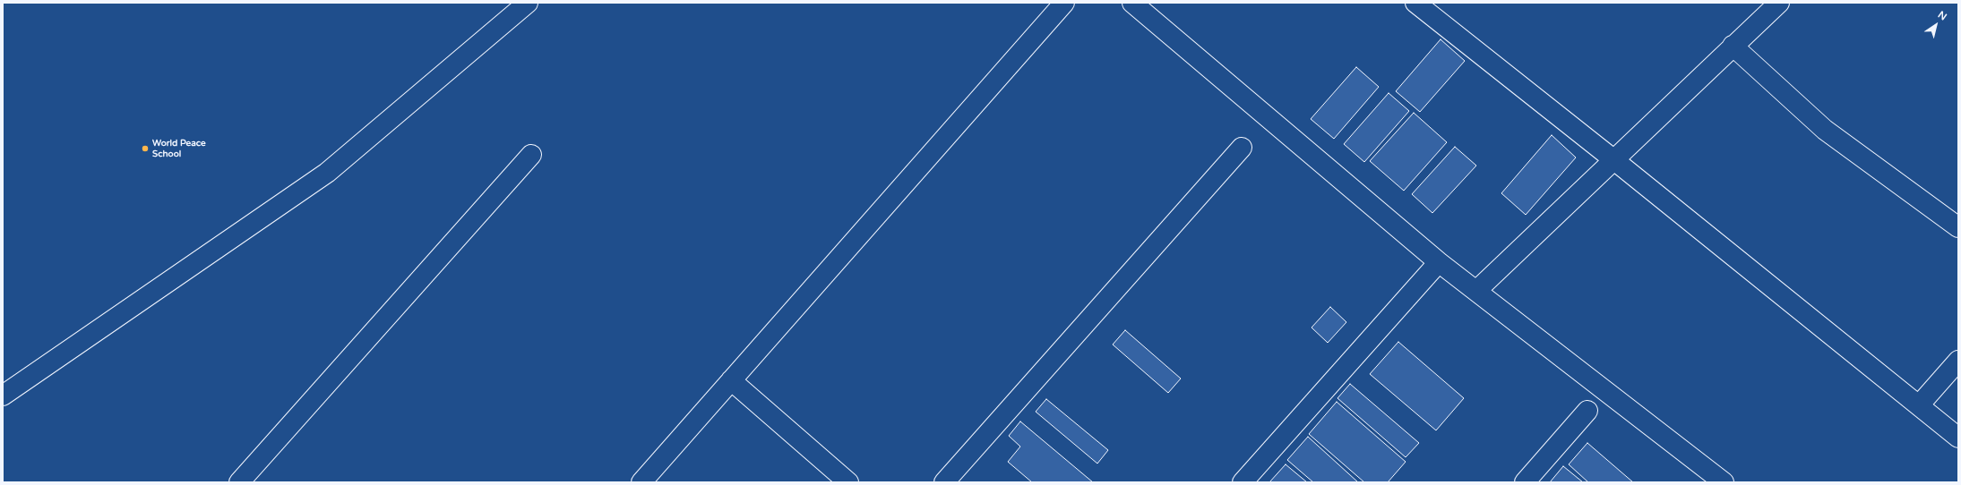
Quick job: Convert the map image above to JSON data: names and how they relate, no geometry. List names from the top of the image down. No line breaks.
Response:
{"places":["World Peace School"],"north":"top right"}
